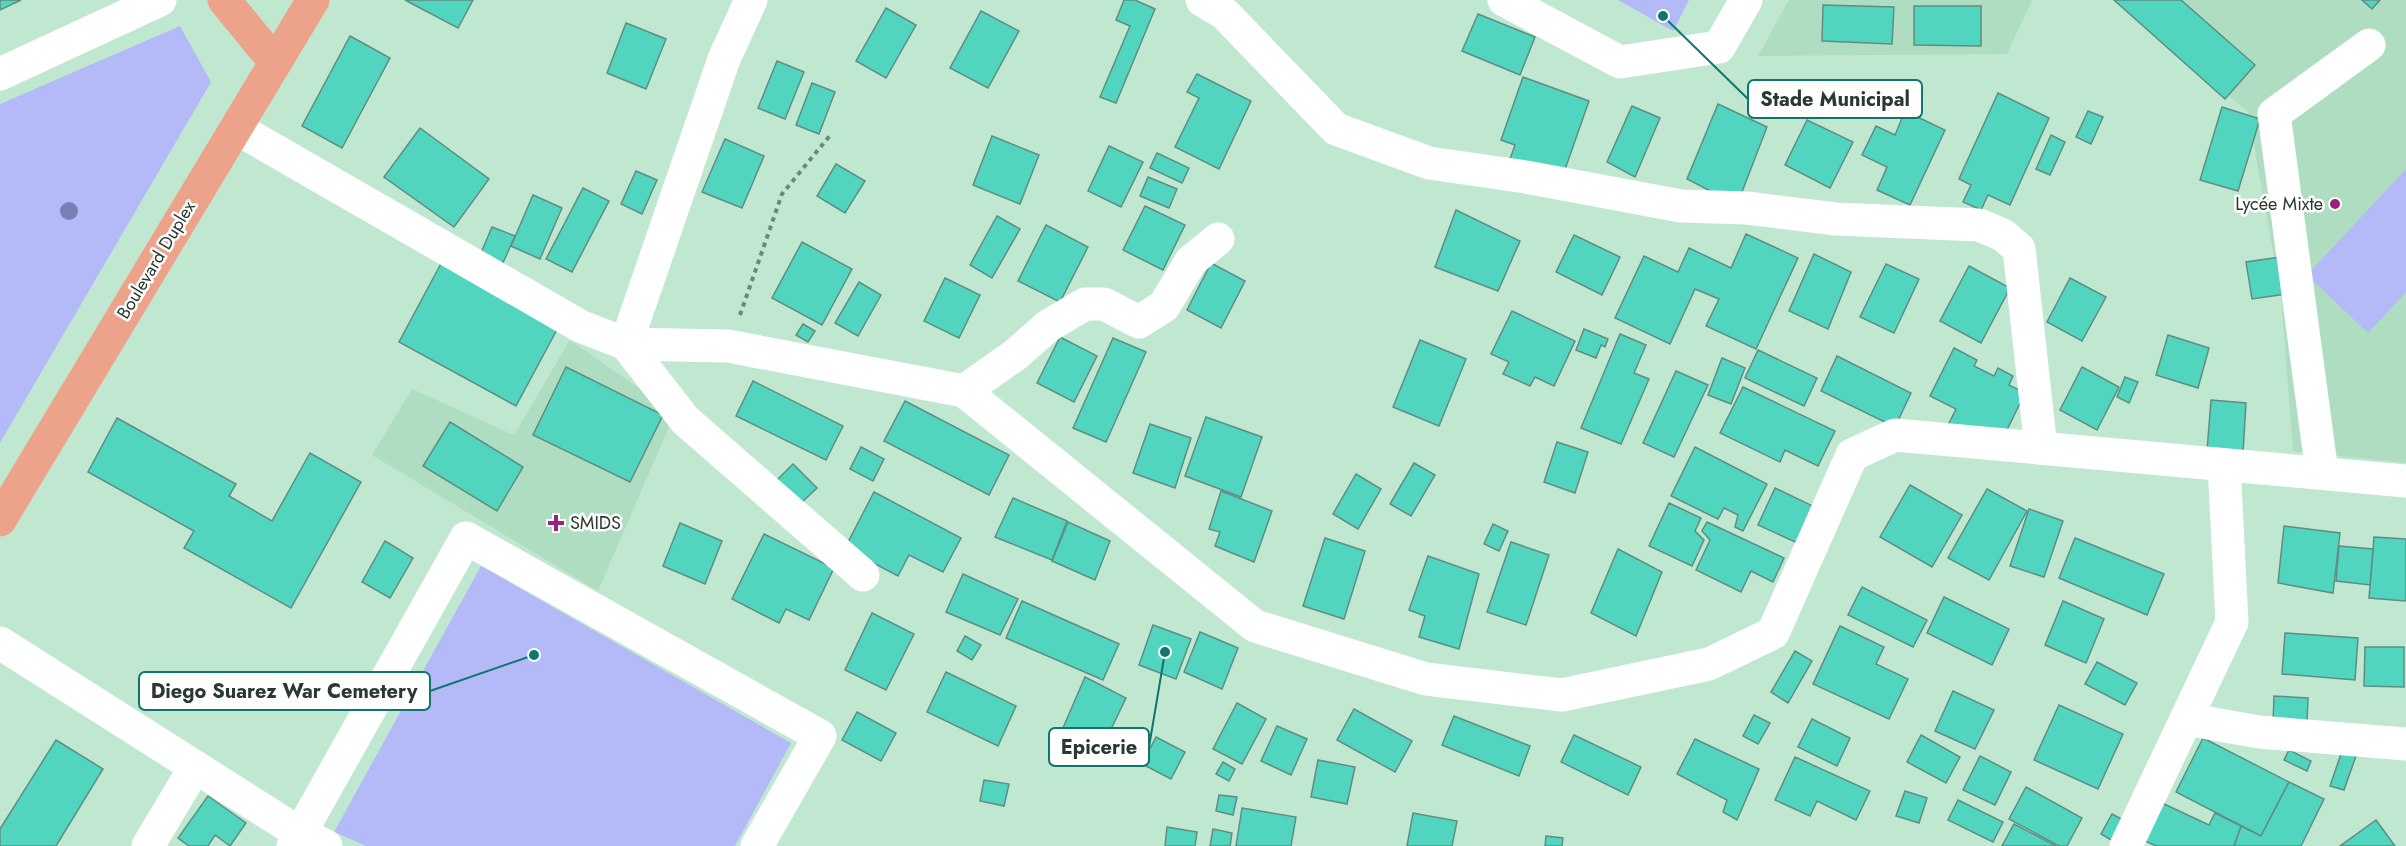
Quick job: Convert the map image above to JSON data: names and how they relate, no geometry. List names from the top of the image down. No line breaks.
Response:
{"streets":{"main road":["Boulevard Duplex"]},"places":{"other":["Stade Municipal","Lycée Mixte","Epicerie","Diego Suarez War Cemetery"],"health":["SMIDS"]}}
